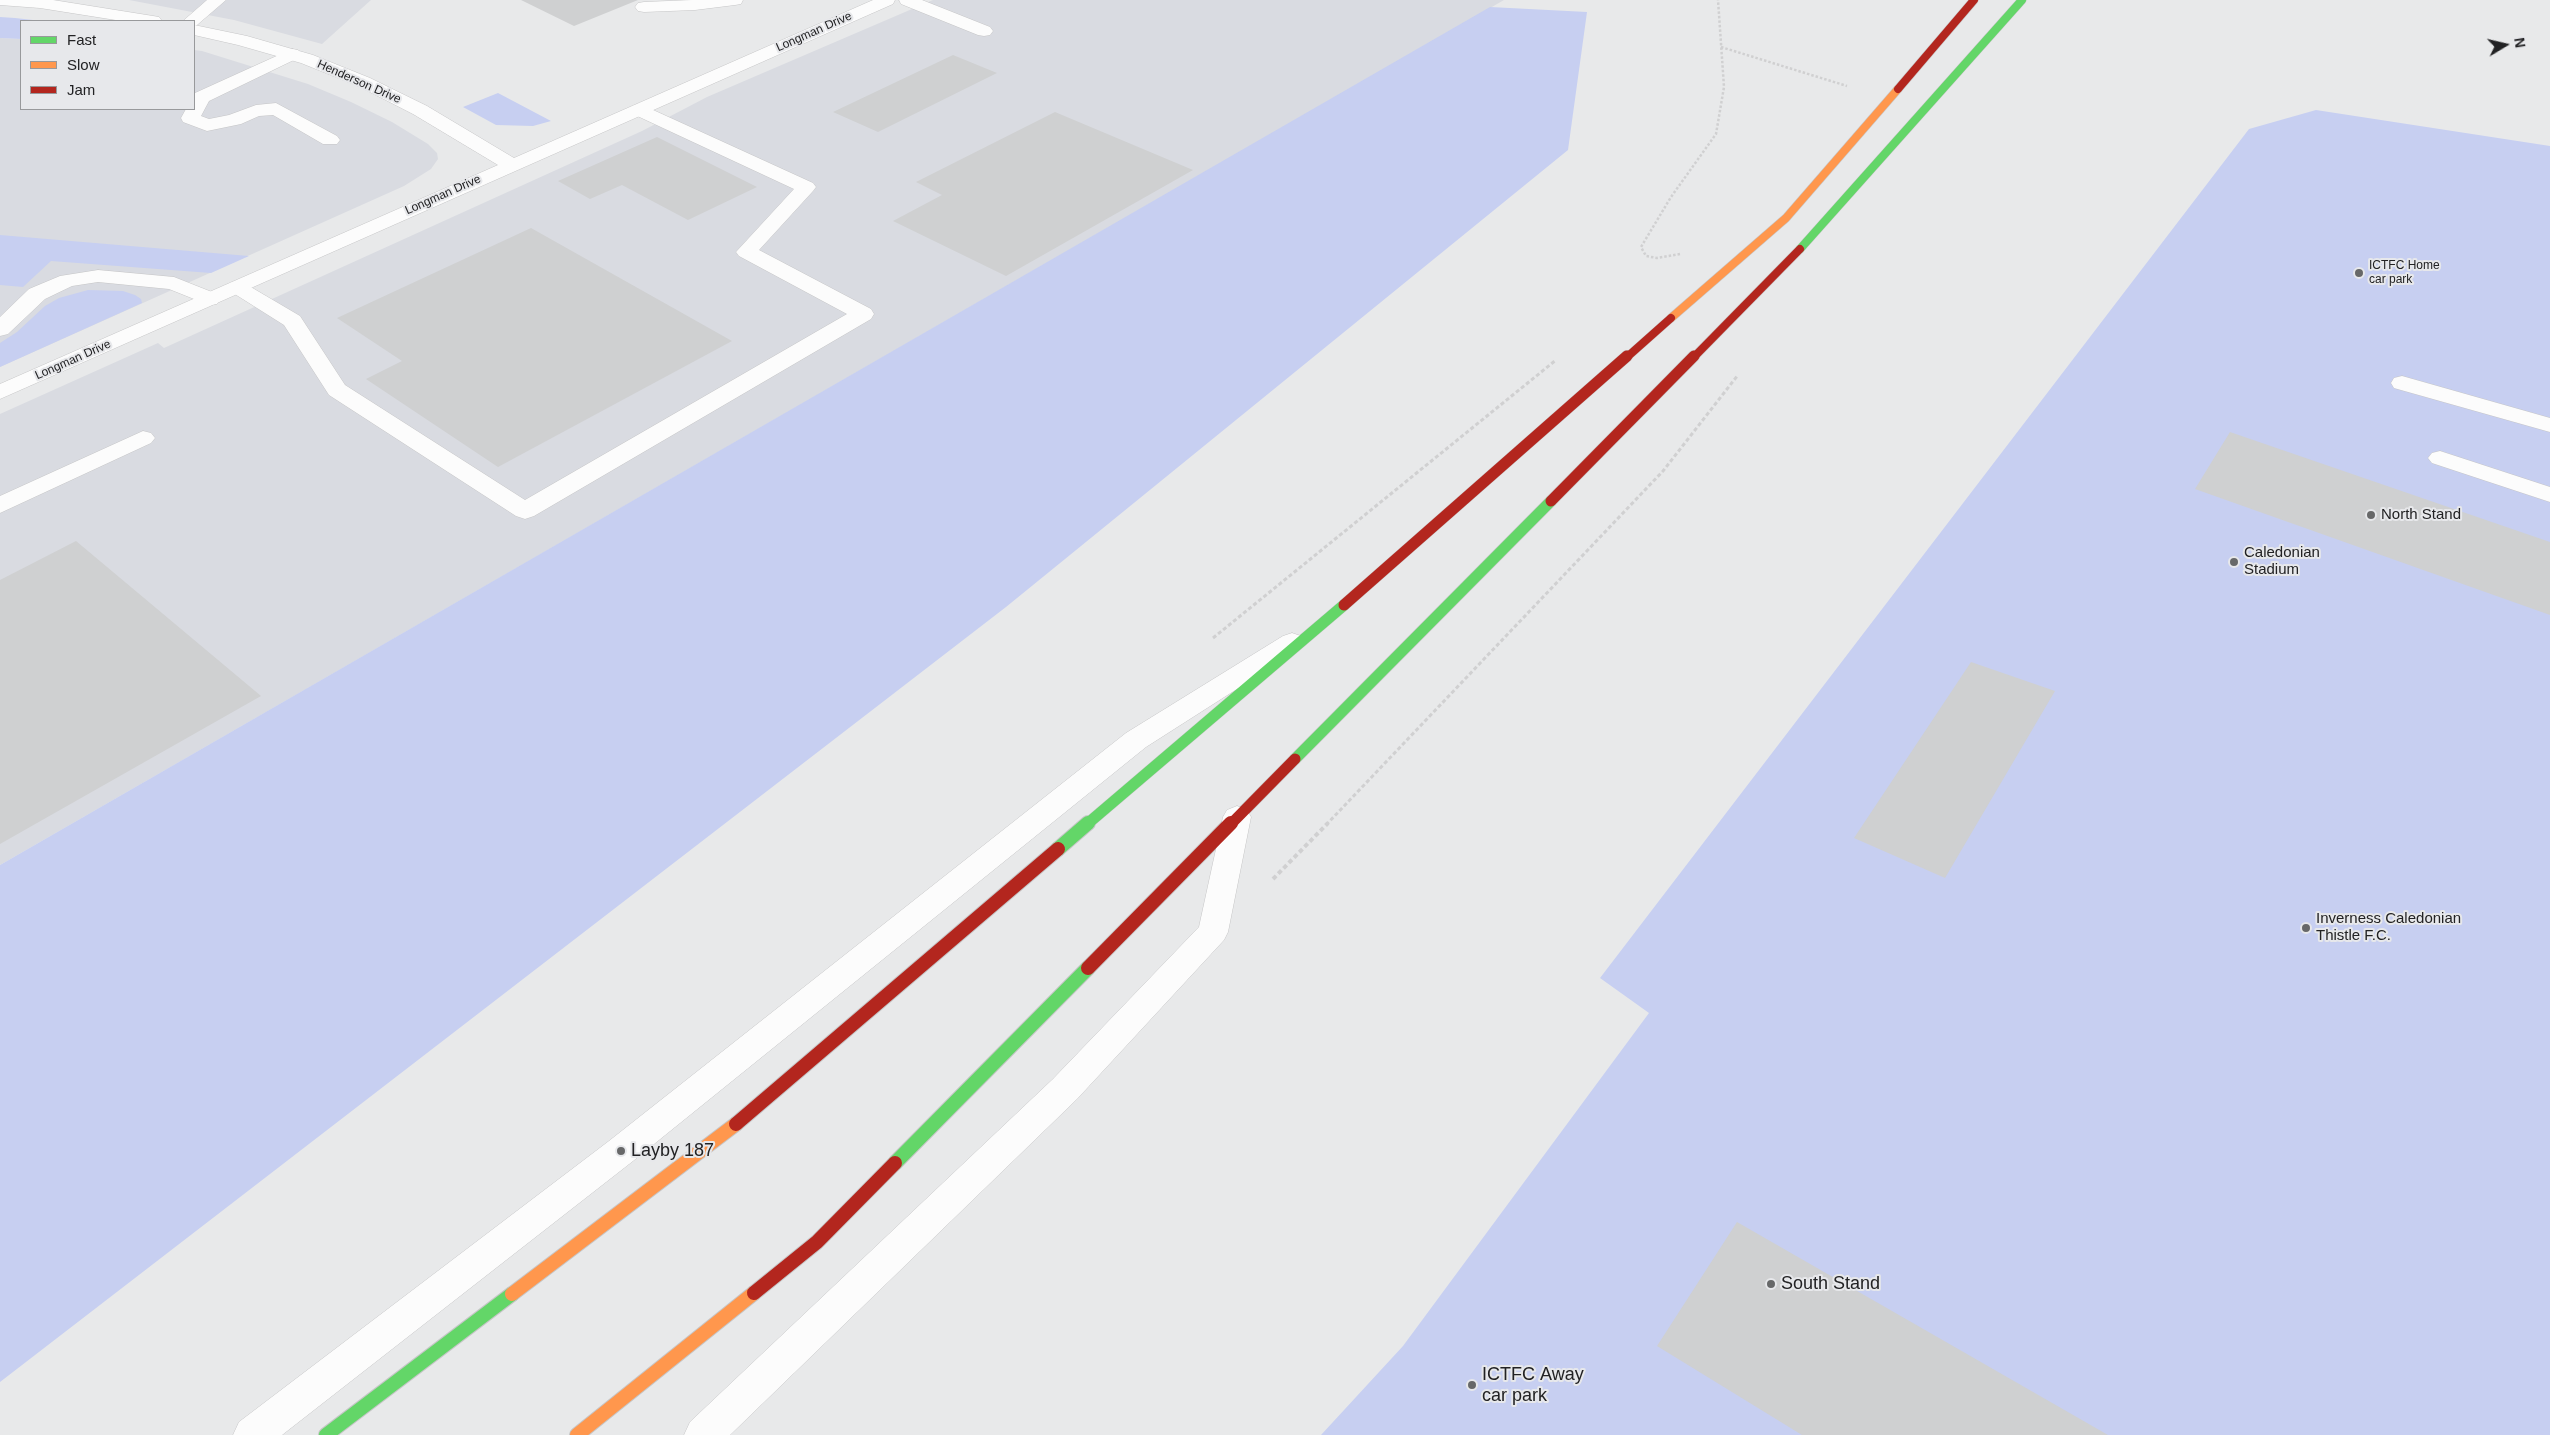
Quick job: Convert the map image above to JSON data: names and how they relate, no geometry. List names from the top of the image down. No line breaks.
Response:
{"streets":{"street":["Longman Drive","Henderson Drive"]},"crossings":[["Longman Drive","Henderson Drive"]],"places":["ICTFC Home car park","North Stand","Caledonian Stadium","Inverness Caledonian Thistle F.C.","Layby 187","South Stand","ICTFC Away car park"],"legend":["Fast","Slow","Jam"],"north":"right"}
